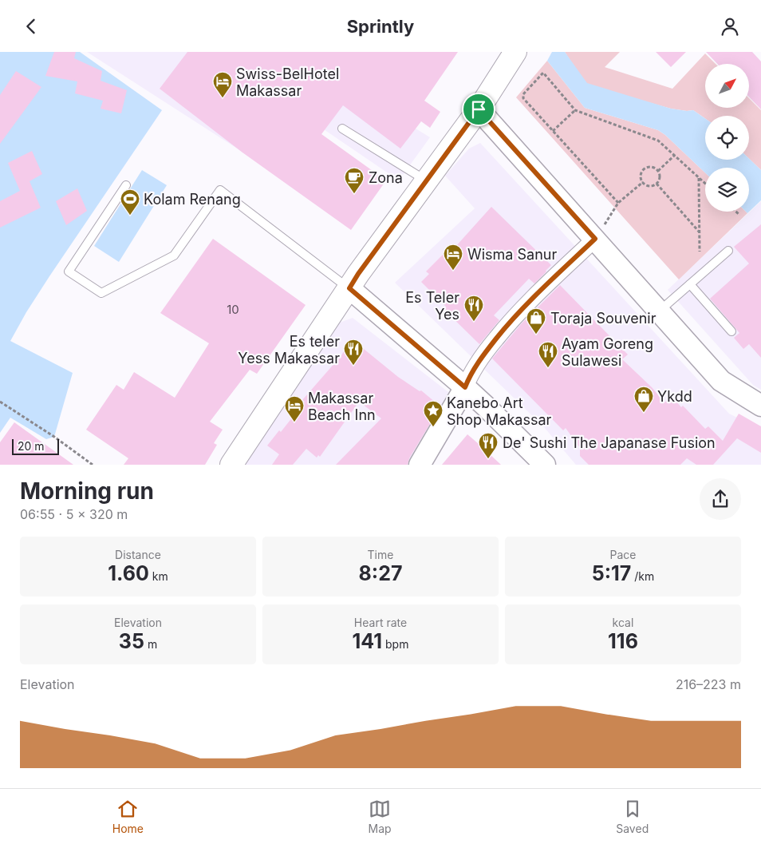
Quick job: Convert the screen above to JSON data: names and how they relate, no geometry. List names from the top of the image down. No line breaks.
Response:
{"places":{"hotel":["Swiss-BelHotel Makassar","Wisma Sanur","Makassar Beach Inn"],"cafe":["Zona"],"sports":["Kolam Renang"],"restaurant":["Es Teler Yes","Es teler Yess Makassar","Ayam Goreng Sulawesi","De' Sushi The Japanase Fusion"],"shop":["Toraja Souvenir","Ykdd"],"place":["Kanebo Art Shop Makassar"]},"house_numbers":["10"],"scale_bar":"20 m","north":"top right","page":{"header":"Sprintly","scale":"20 m","heading":["Morning run","06:55 · 5 × 320 m"],"stats":[["Distance","1.60 km"],["Time","8:27"],["Pace","5:17 /km"],["Elevation","35 m"],["Heart rate","141 bpm"],["kcal","116"]],"chart":["Elevation","216–223 m"],"tabs":["Home","Map","Saved"]}}
